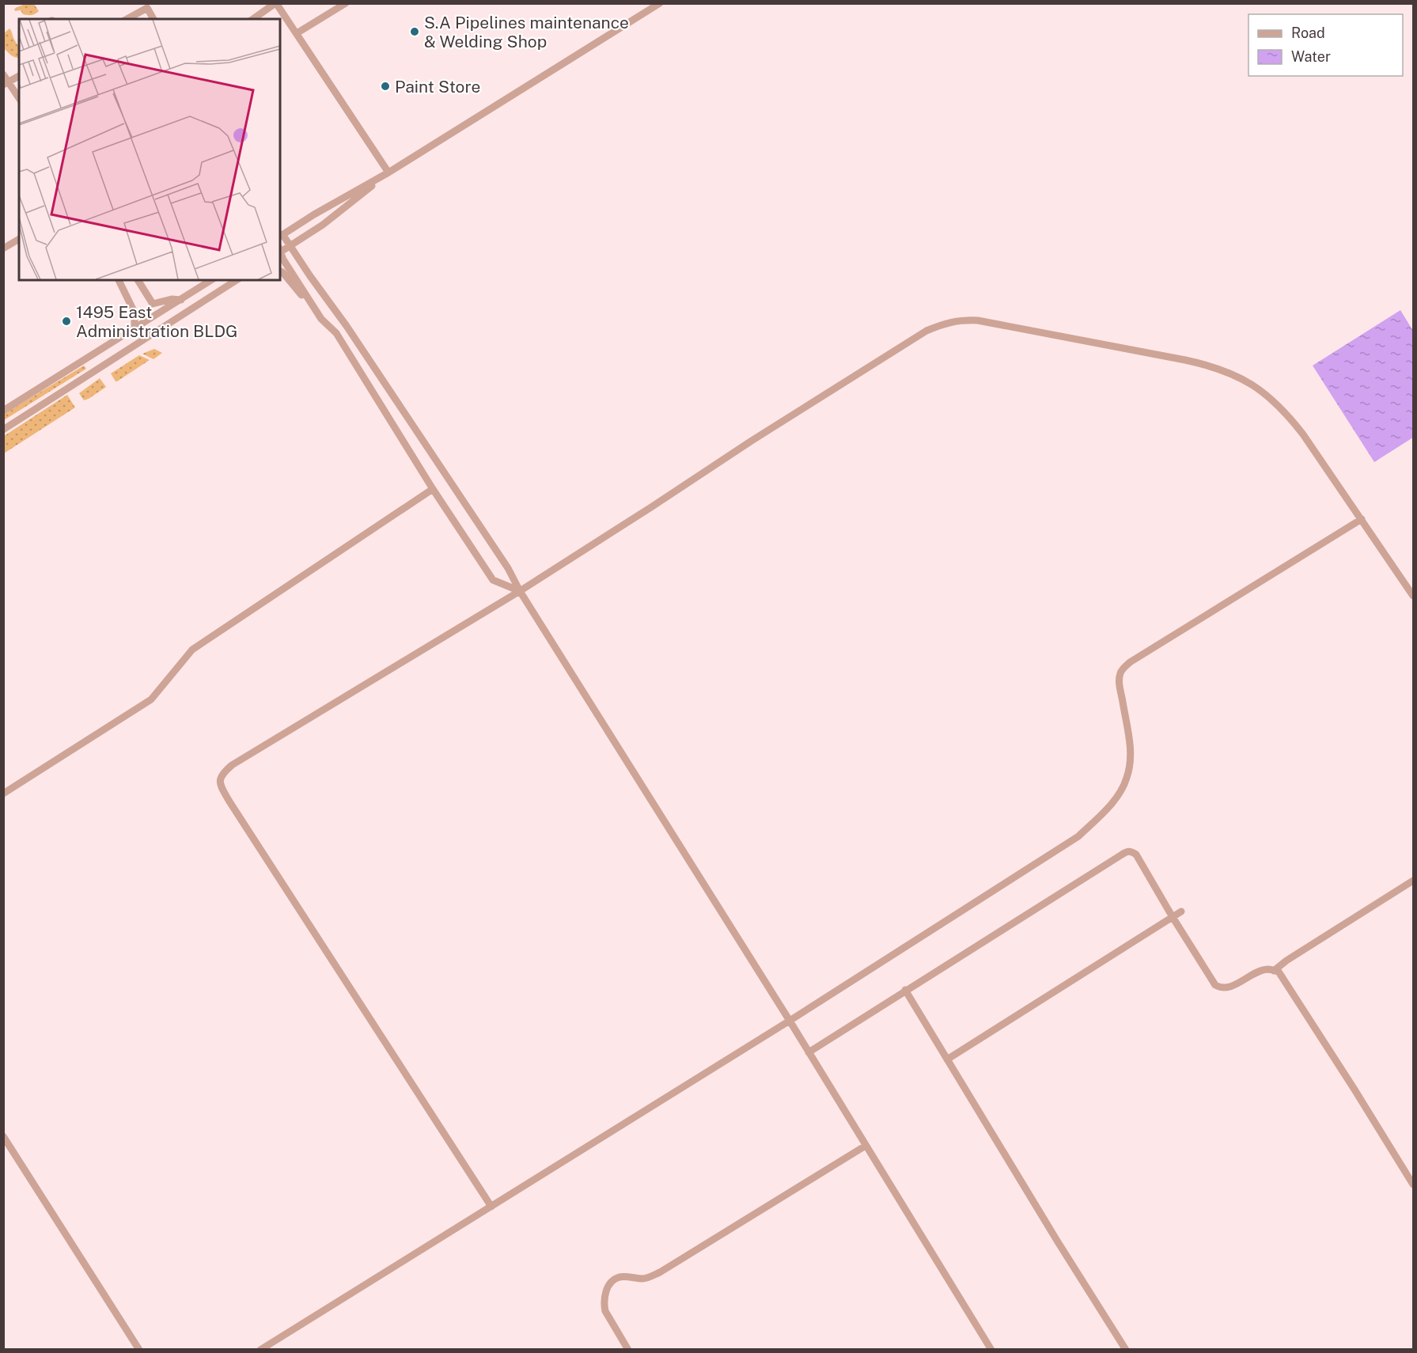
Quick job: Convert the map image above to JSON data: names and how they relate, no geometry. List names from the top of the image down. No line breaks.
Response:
{"places":["S.A Pipelines maintenance & Welding Shop","Paint Store","1495 East Administration BLDG"],"legend":["Road","Water"]}
